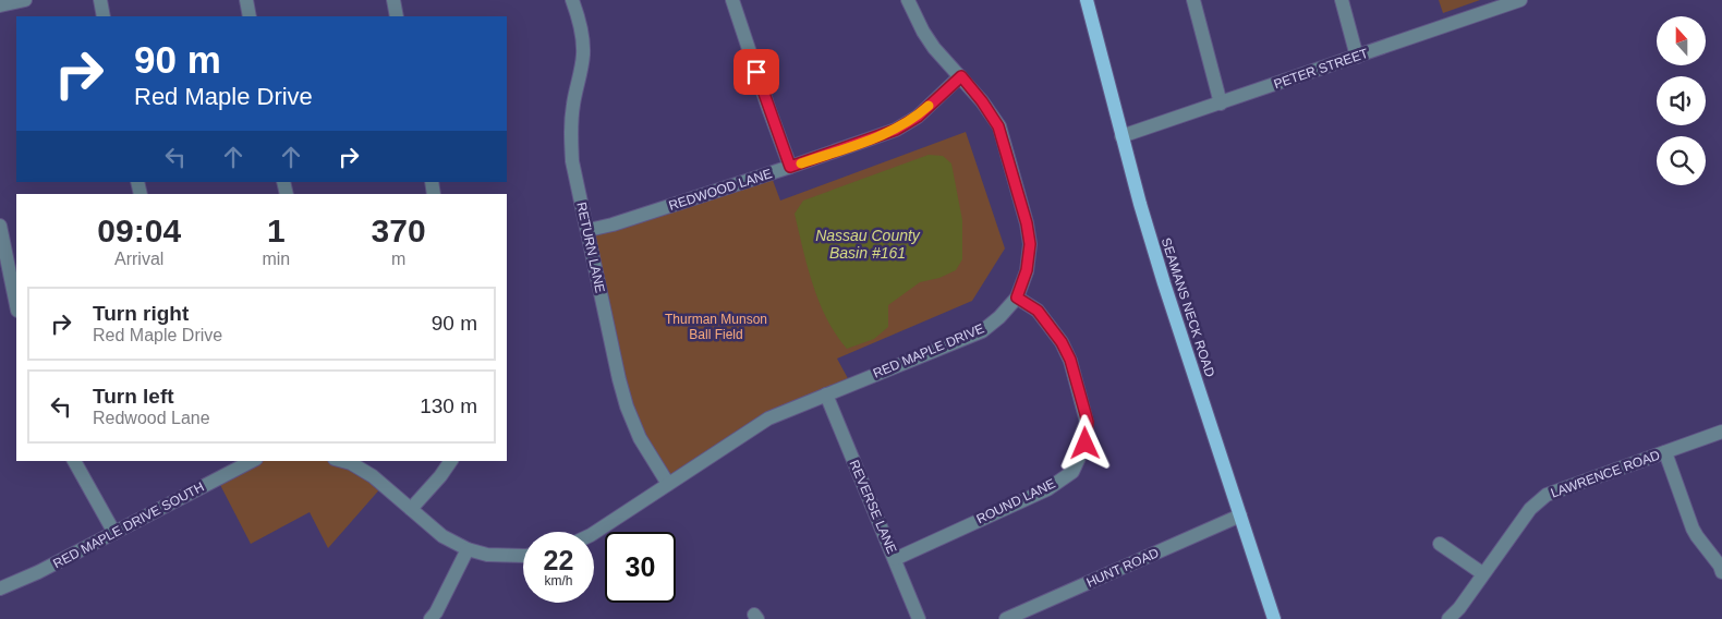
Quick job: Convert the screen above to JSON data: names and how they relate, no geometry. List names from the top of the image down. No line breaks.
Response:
{"streets":{"main road":["SEAMANS NECK ROAD"],"street":["PETER STREET","REDWOOD LANE","RETURN LANE","RED MAPLE DRIVE","LAWRENCE ROAD","ROUND LANE","REVERSE LANE","RED MAPLE DRIVE SOUTH","HUNT ROAD"]},"crossings":[["PETER STREET","SEAMANS NECK ROAD"],["REDWOOD LANE","RETURN LANE"],["REDWOOD LANE","RED MAPLE DRIVE"],["RETURN LANE","RED MAPLE DRIVE"],["SEAMANS NECK ROAD","HUNT ROAD"],["RED MAPLE DRIVE","ROUND LANE"],["RED MAPLE DRIVE","REVERSE LANE"],["ROUND LANE","REVERSE LANE"]],"water":["Nassau County Basin #161"],"parks":["Thurman Munson Ball Field"],"north":"top","page":{"turn":["90 m","Red Maple Drive"],"eta":["09:04","Arrival","1","min","370","m"],"list":[{"name":"Turn right","note":"Red Maple Drive","value":"90 m"},{"name":"Turn left","note":"Redwood Lane","value":"130 m"}],"speed":"22 km/h","limit":"30"}}
